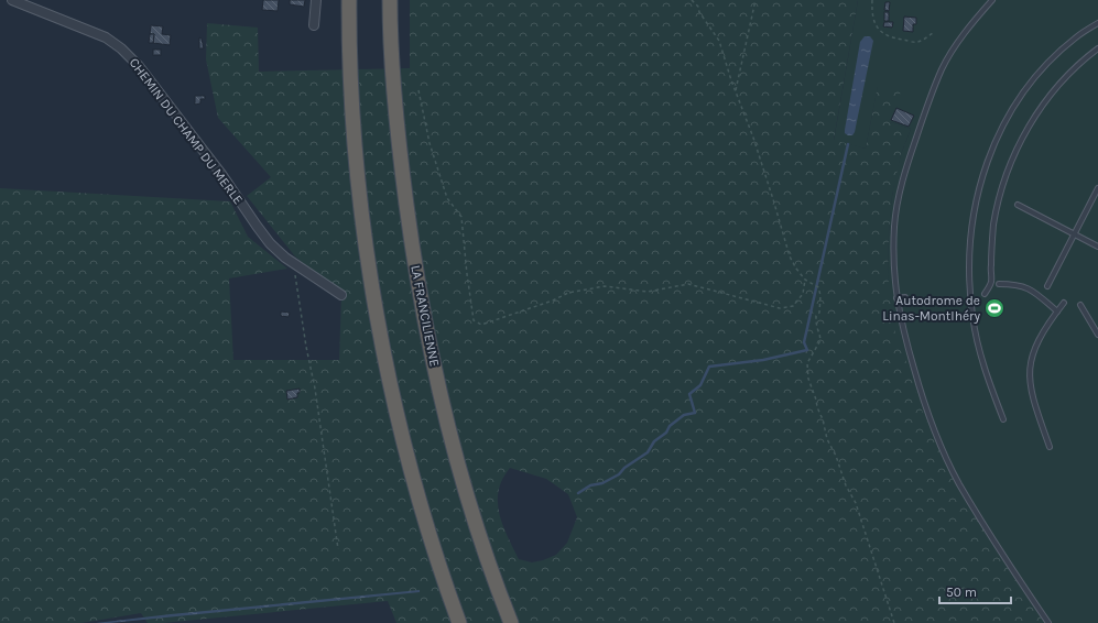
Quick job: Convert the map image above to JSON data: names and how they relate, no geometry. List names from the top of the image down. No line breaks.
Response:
{"streets":{"highway":["LA FRANCILIENNE"],"street":["CHEMIN DU CHAMP DU MERLE"]},"places":{"sports":["Autodrome de Linas-Montlhéry"]},"scale_bar":"50 m"}
